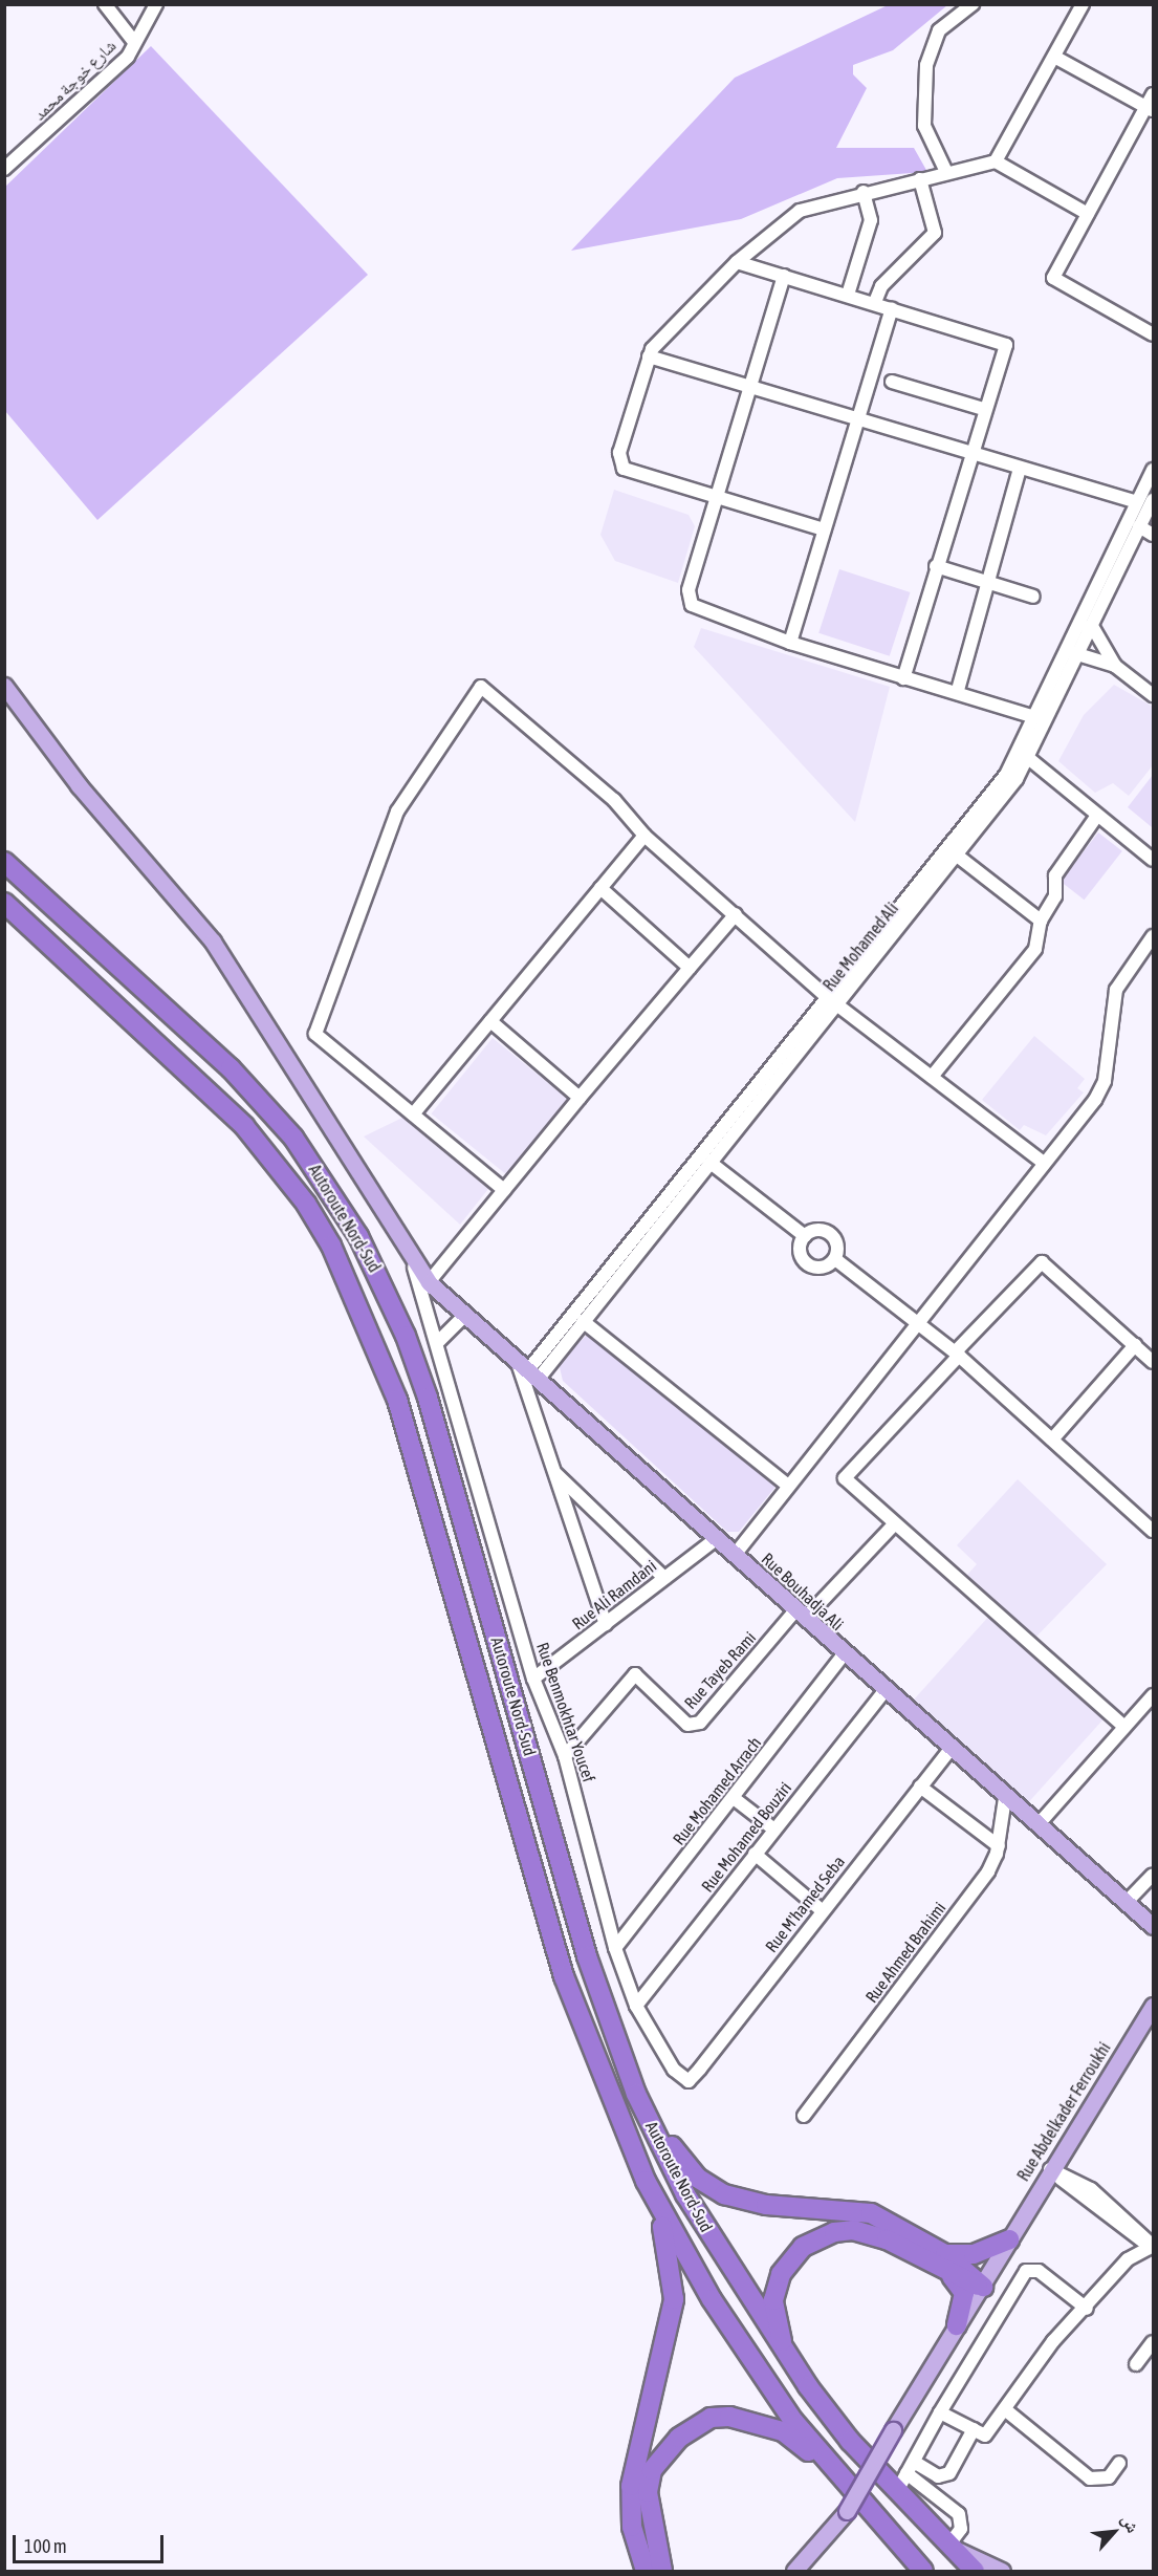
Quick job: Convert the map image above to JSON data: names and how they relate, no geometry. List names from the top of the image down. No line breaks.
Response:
{"streets":{"highway":["Autoroute Nord-Sud"],"main road":["Rue Bouhadja Ali","Rue Abdelkader Ferroukhi"],"street":["شارع خوجة محمد","Rue Mohamed Ali","Rue Ali Ramdani","Rue Tayeb Rami","Rue Benmokhtar Youcef","Rue Mohamed Arrach","Rue Mohamed Bouziri","Rue M'hamed Seba","Rue Ahmed Brahimi"]},"crossings":[["Rue Mohamed Ali","Rue Bouhadja Ali"],["Rue Bouhadja Ali","Rue Ali Ramdani"],["Rue Bouhadja Ali","Rue Tayeb Rami"],["Rue Bouhadja Ali","Rue Benmokhtar Youcef"],["Rue Bouhadja Ali","Rue Mohamed Arrach"],["Rue Bouhadja Ali","Rue Mohamed Bouziri"],["Rue Bouhadja Ali","Rue M'hamed Seba"],["Rue Bouhadja Ali","Rue Ahmed Brahimi"],["Rue Ali Ramdani","Rue Benmokhtar Youcef"],["Rue Tayeb Rami","Rue Benmokhtar Youcef"],["Rue Benmokhtar Youcef","Rue Mohamed Arrach"],["Rue Benmokhtar Youcef","Rue Mohamed Bouziri"],["Rue Benmokhtar Youcef","Rue M'hamed Seba"]],"scale_bar":"100 m","north":"top right"}
